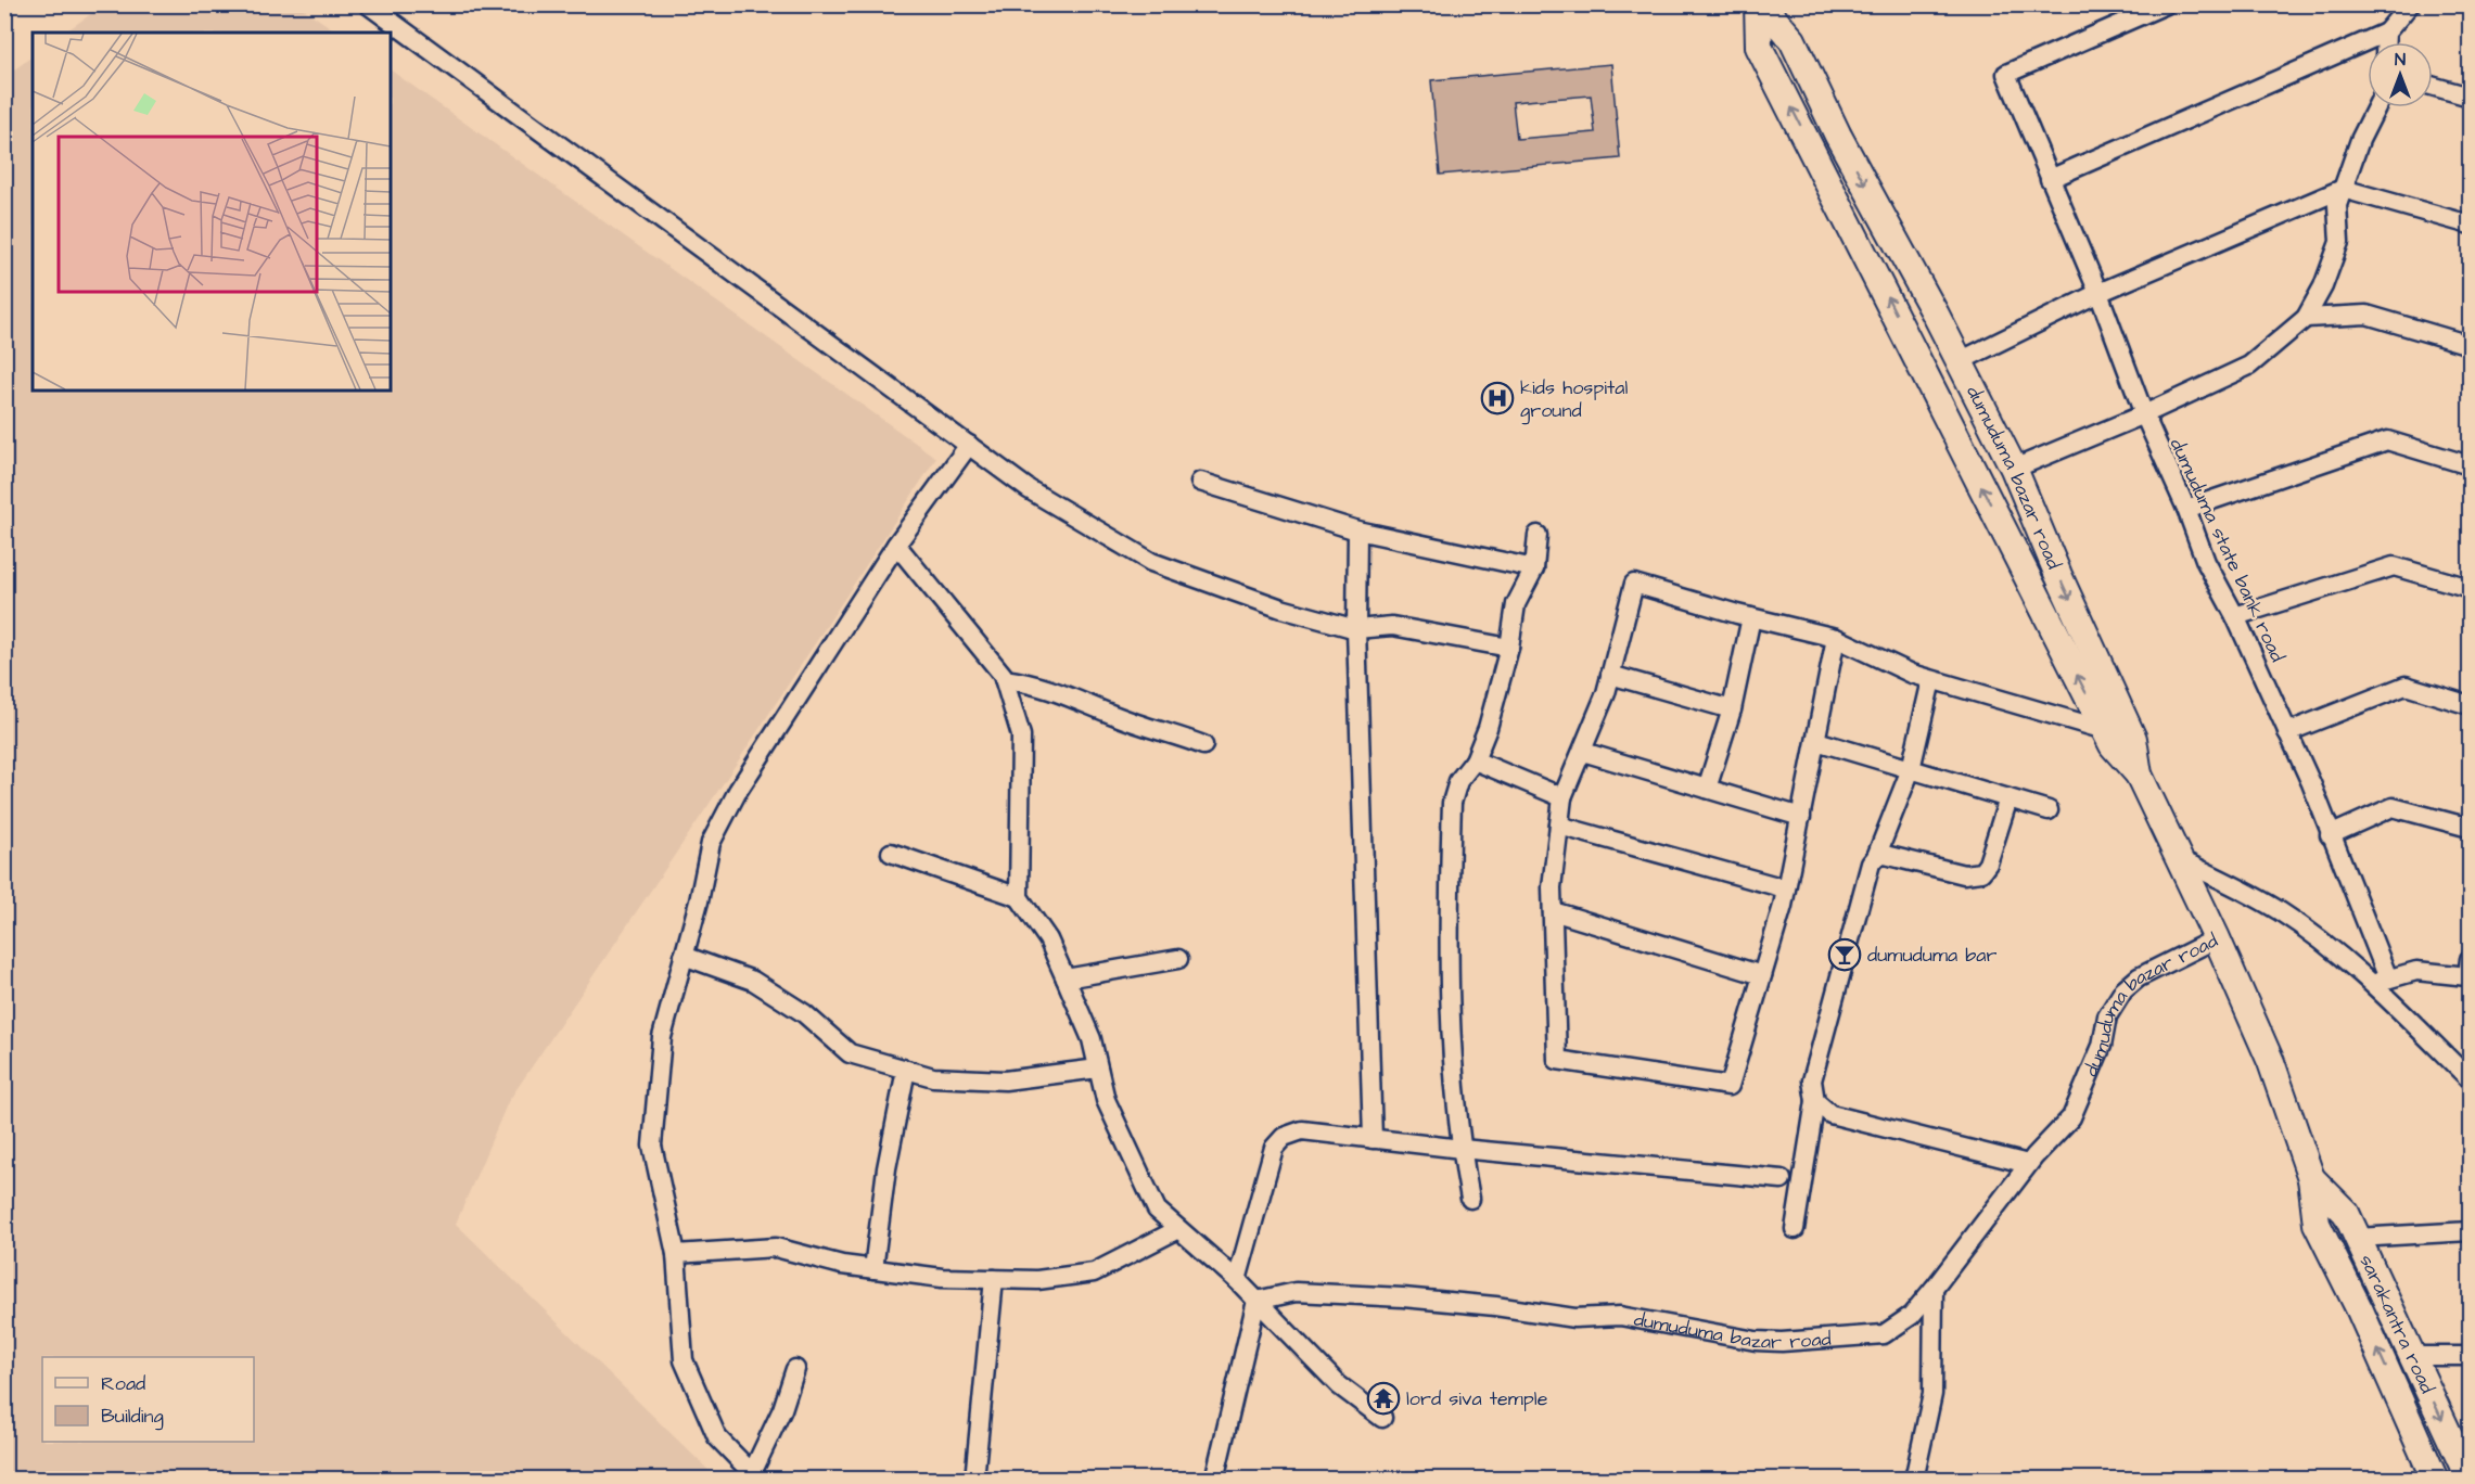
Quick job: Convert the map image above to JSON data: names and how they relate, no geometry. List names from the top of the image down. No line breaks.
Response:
{"streets":{"street":["dumuduma bazar road","dumuduma state bank road","sarakantra road"]},"crossings":[["dumuduma bazar road","sarakantra road"]],"places":{"hospital":["kids hospital ground"],"bar":["dumuduma bar"],"temple":["lord siva temple"]},"legend":["Road","Building"],"north":"top"}
